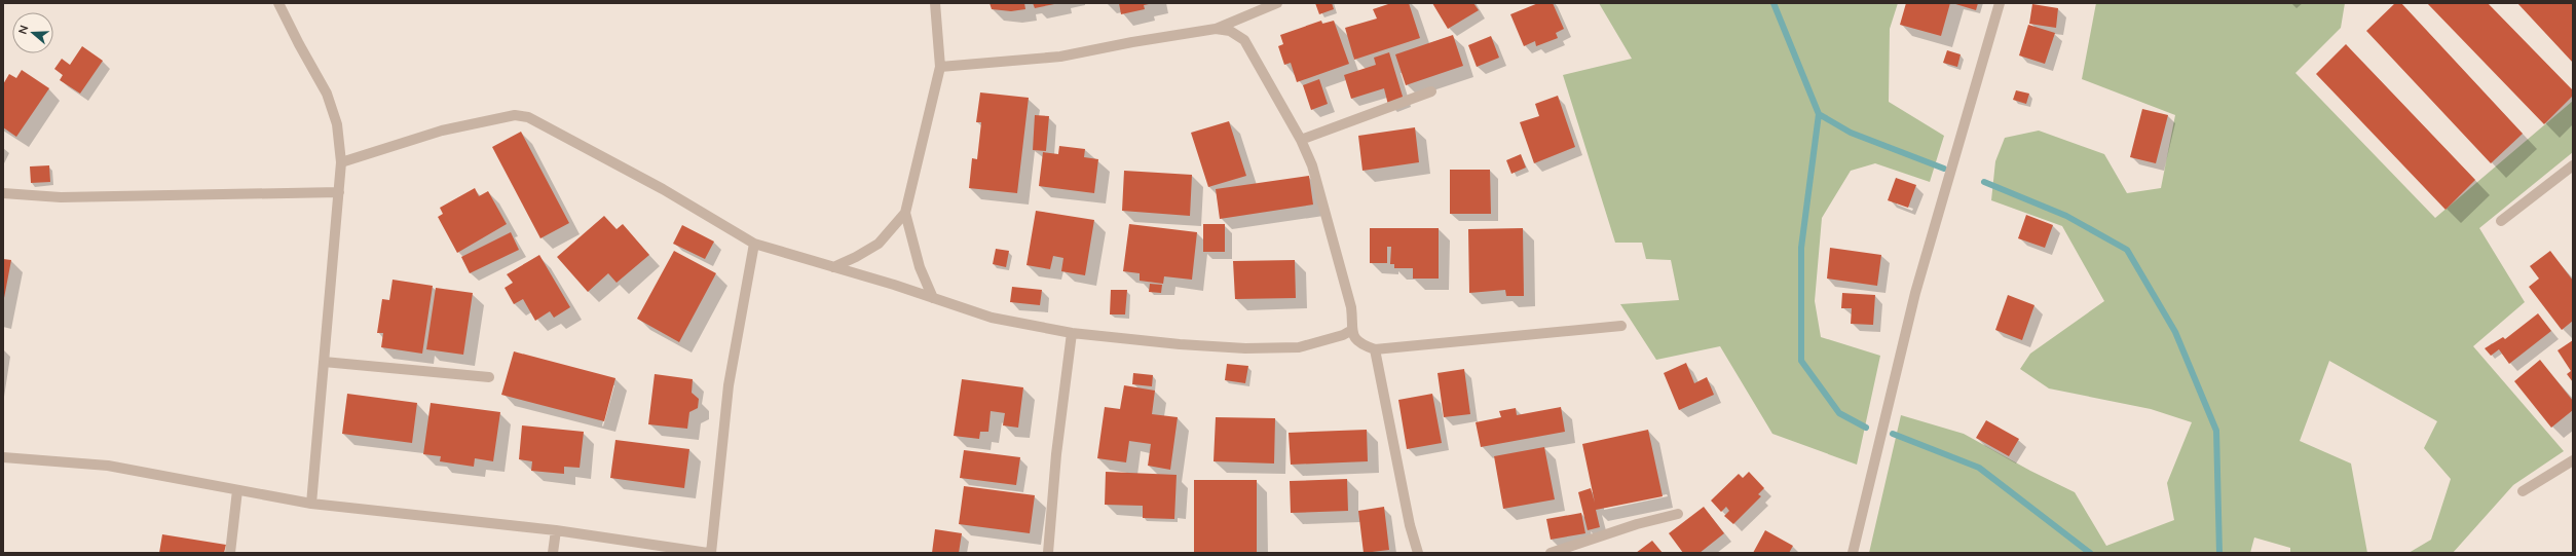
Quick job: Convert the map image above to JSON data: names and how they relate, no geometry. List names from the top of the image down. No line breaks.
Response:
{"north":"left"}
